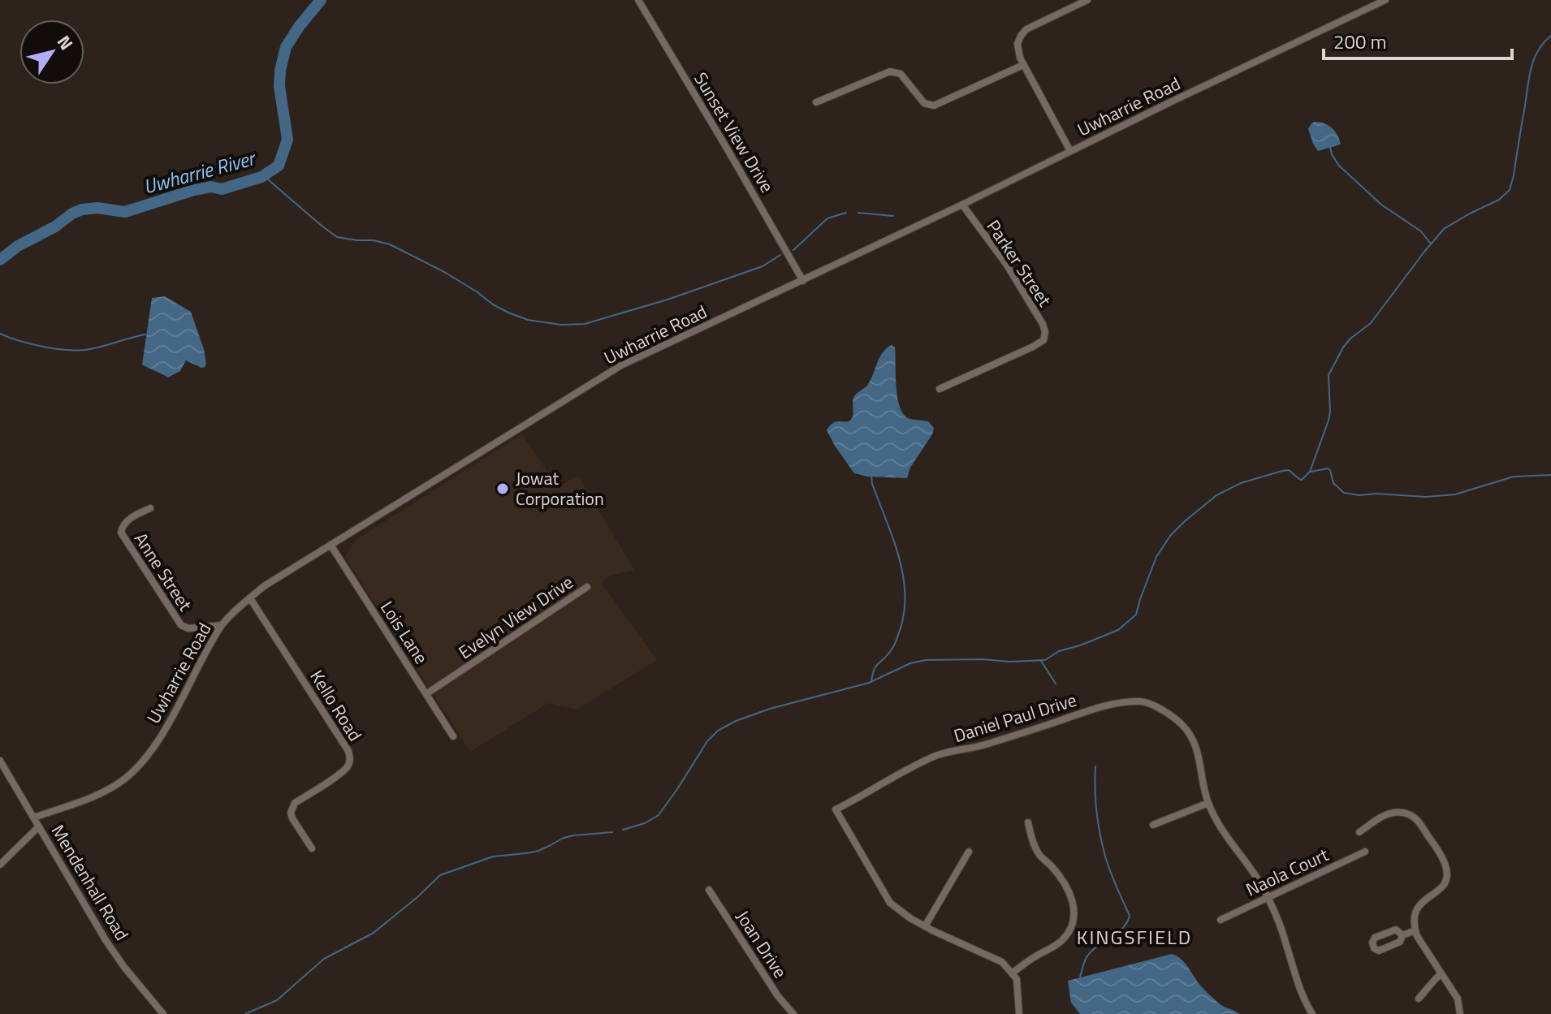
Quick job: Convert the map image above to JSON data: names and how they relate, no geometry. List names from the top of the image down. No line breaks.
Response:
{"streets":{"street":["Uwharrie Road","Sunset View Drive","Parker Street","Anne Street","Evelyn View Drive","Lois Lane","Kello Road","Daniel Paul Drive","Naola Court","Mendenhall Road","Joan Drive"]},"crossings":[["Uwharrie Road","Sunset View Drive"],["Uwharrie Road","Parker Street"],["Uwharrie Road","Anne Street"],["Uwharrie Road","Lois Lane"],["Uwharrie Road","Kello Road"],["Uwharrie Road","Mendenhall Road"],["Evelyn View Drive","Lois Lane"],["Daniel Paul Drive","Naola Court"]],"districts":["KINGSFIELD"],"water":["Uwharrie River"],"places":["Jowat Corporation"],"scale_bar":"200 m","north":"top right"}
